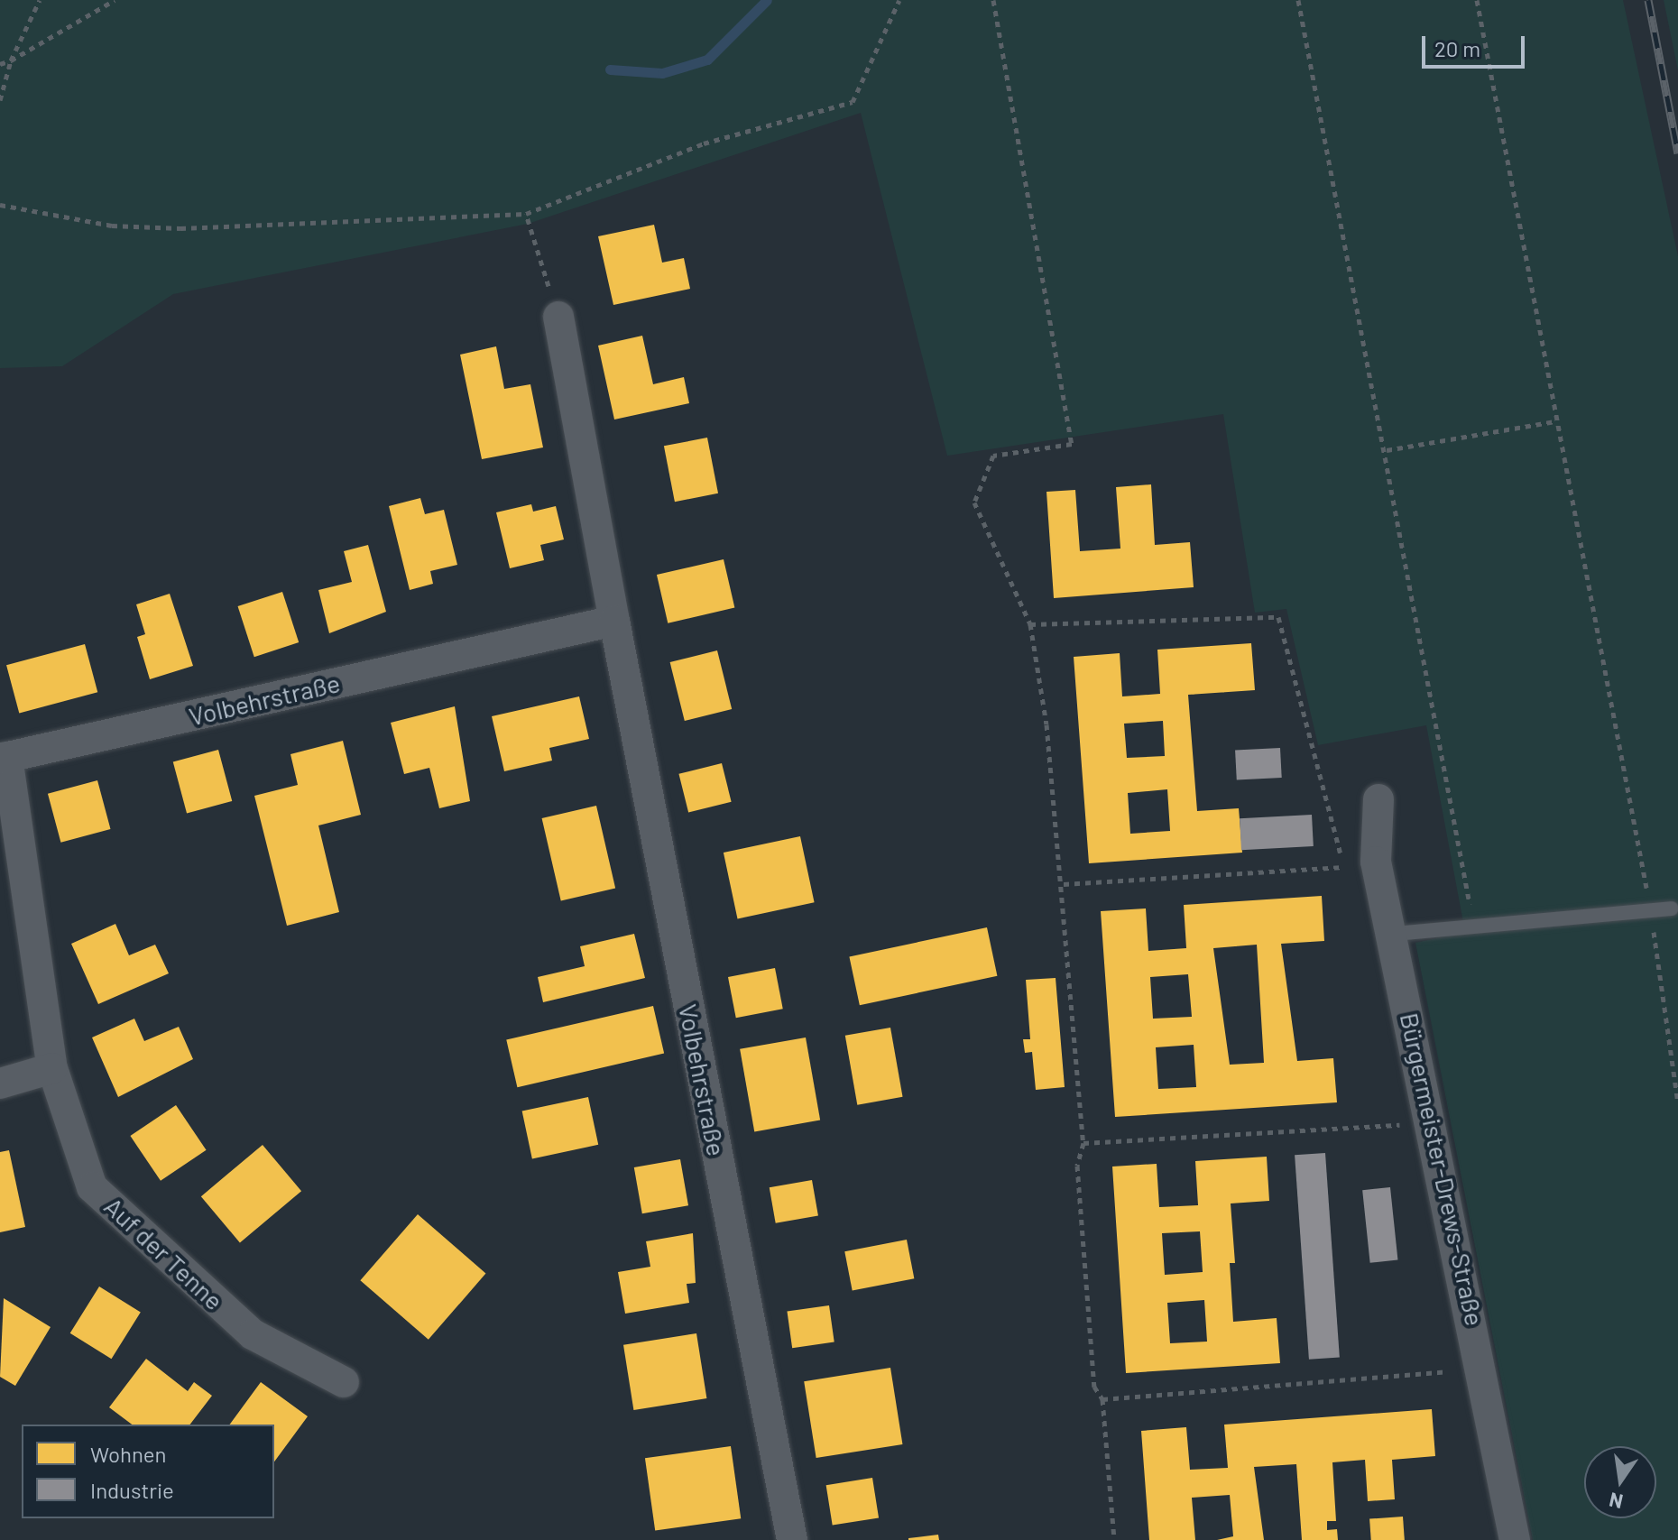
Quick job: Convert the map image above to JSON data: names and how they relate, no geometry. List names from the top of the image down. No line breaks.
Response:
{"streets":{"street":["Volbehrstraße","Bürgermeister-Drews-Straße","Auf der Tenne"]},"crossings":[["Volbehrstraße","Auf der Tenne"]],"legend":["Wohnen","Industrie"],"scale_bar":"20 m","north":"bottom"}
